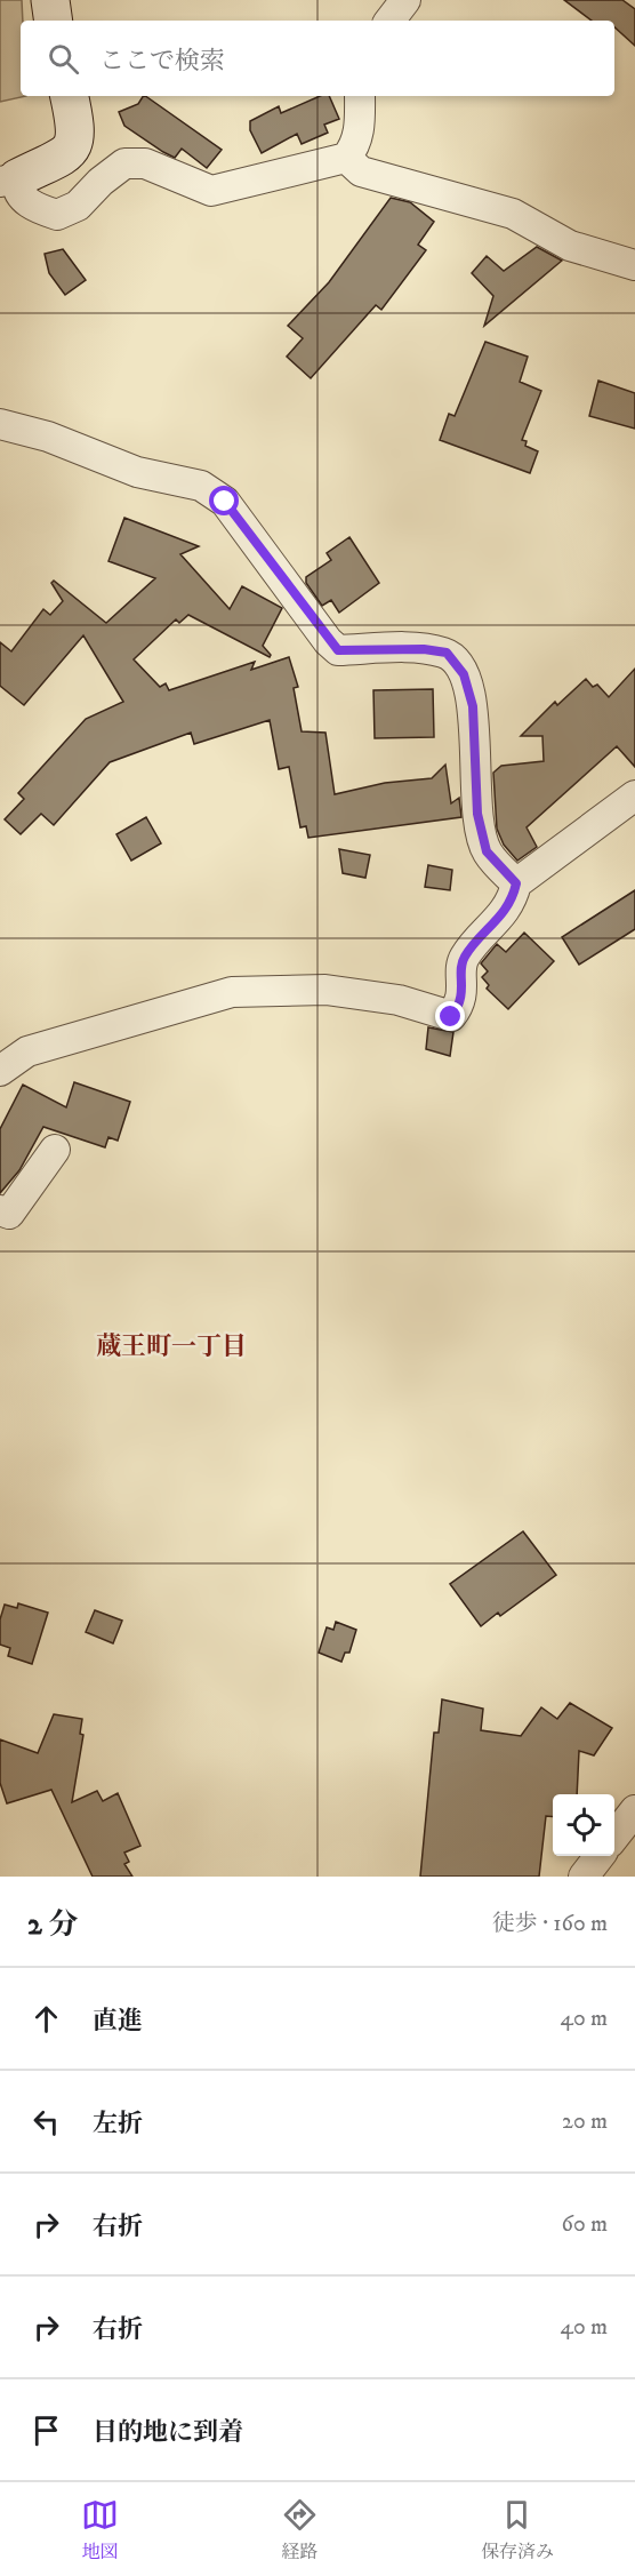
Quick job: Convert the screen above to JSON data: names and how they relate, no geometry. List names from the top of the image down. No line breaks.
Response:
{"districts":["蔵王町一丁目"],"page":{"search":"ここで検索","heading":["2 分","徒歩 · 160 m"],"list":[["直進","40 m"],["左折","20 m"],["右折","60 m"],["右折","40 m"],"目的地に到着"],"nav":["地図","経路","保存済み"]}}
